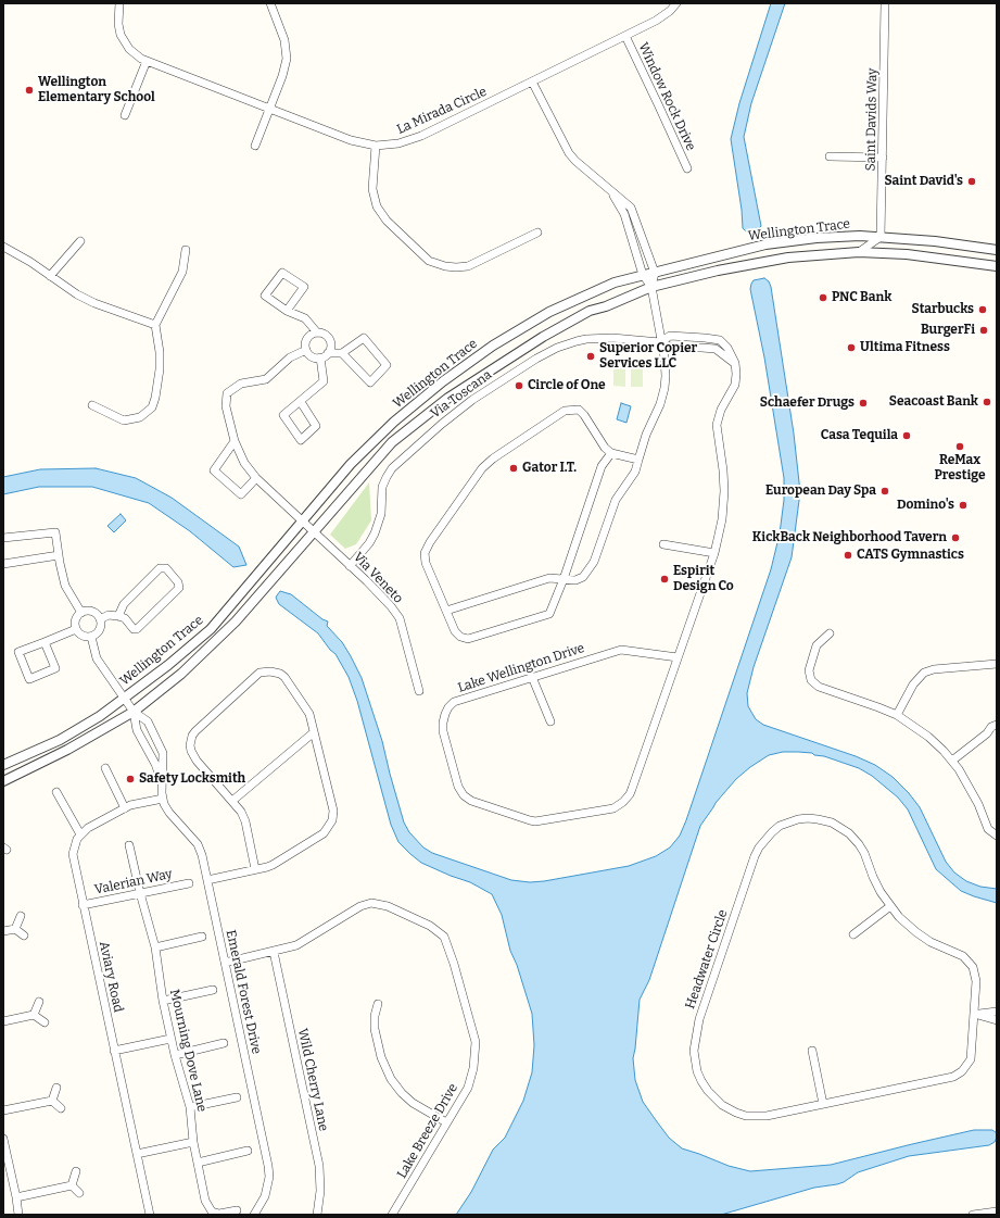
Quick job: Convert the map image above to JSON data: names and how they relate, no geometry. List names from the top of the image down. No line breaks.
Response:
{"streets":{"street":["Window Rock Drive","La Mirada Circle","Saint Davids Way","Wellington Trace","Via Toscana","Via Veneto","Lake Wellington Drive","Valerian Way","Headwater Circle","Aviary Road","Emerald Forest Drive","Mourning Dove Lane","Wild Cherry Lane","Lake Breeze Drive"]},"crossings":[["Window Rock Drive","La Mirada Circle"],["Saint Davids Way","Wellington Trace"],["Wellington Trace","Via Veneto"],["Wellington Trace","Emerald Forest Drive"],["Via Toscana","Via Veneto"],["Valerian Way","Aviary Road"],["Valerian Way","Mourning Dove Lane"],["Emerald Forest Drive","Lake Breeze Drive"],["Wild Cherry Lane","Lake Breeze Drive"]],"places":["Wellington Elementary School","Saint David's","PNC Bank","Starbucks","BurgerFi","Ultima Fitness","Superior Copier Services LLC","Circle of One","Seacoast Bank","Schaefer Drugs","Casa Tequila","ReMax Prestige","Gator I.T.","European Day Spa","Domino's","KickBack Neighborhood Tavern","CATS Gymnastics","Espirit Design Co","Safety Locksmith"]}
